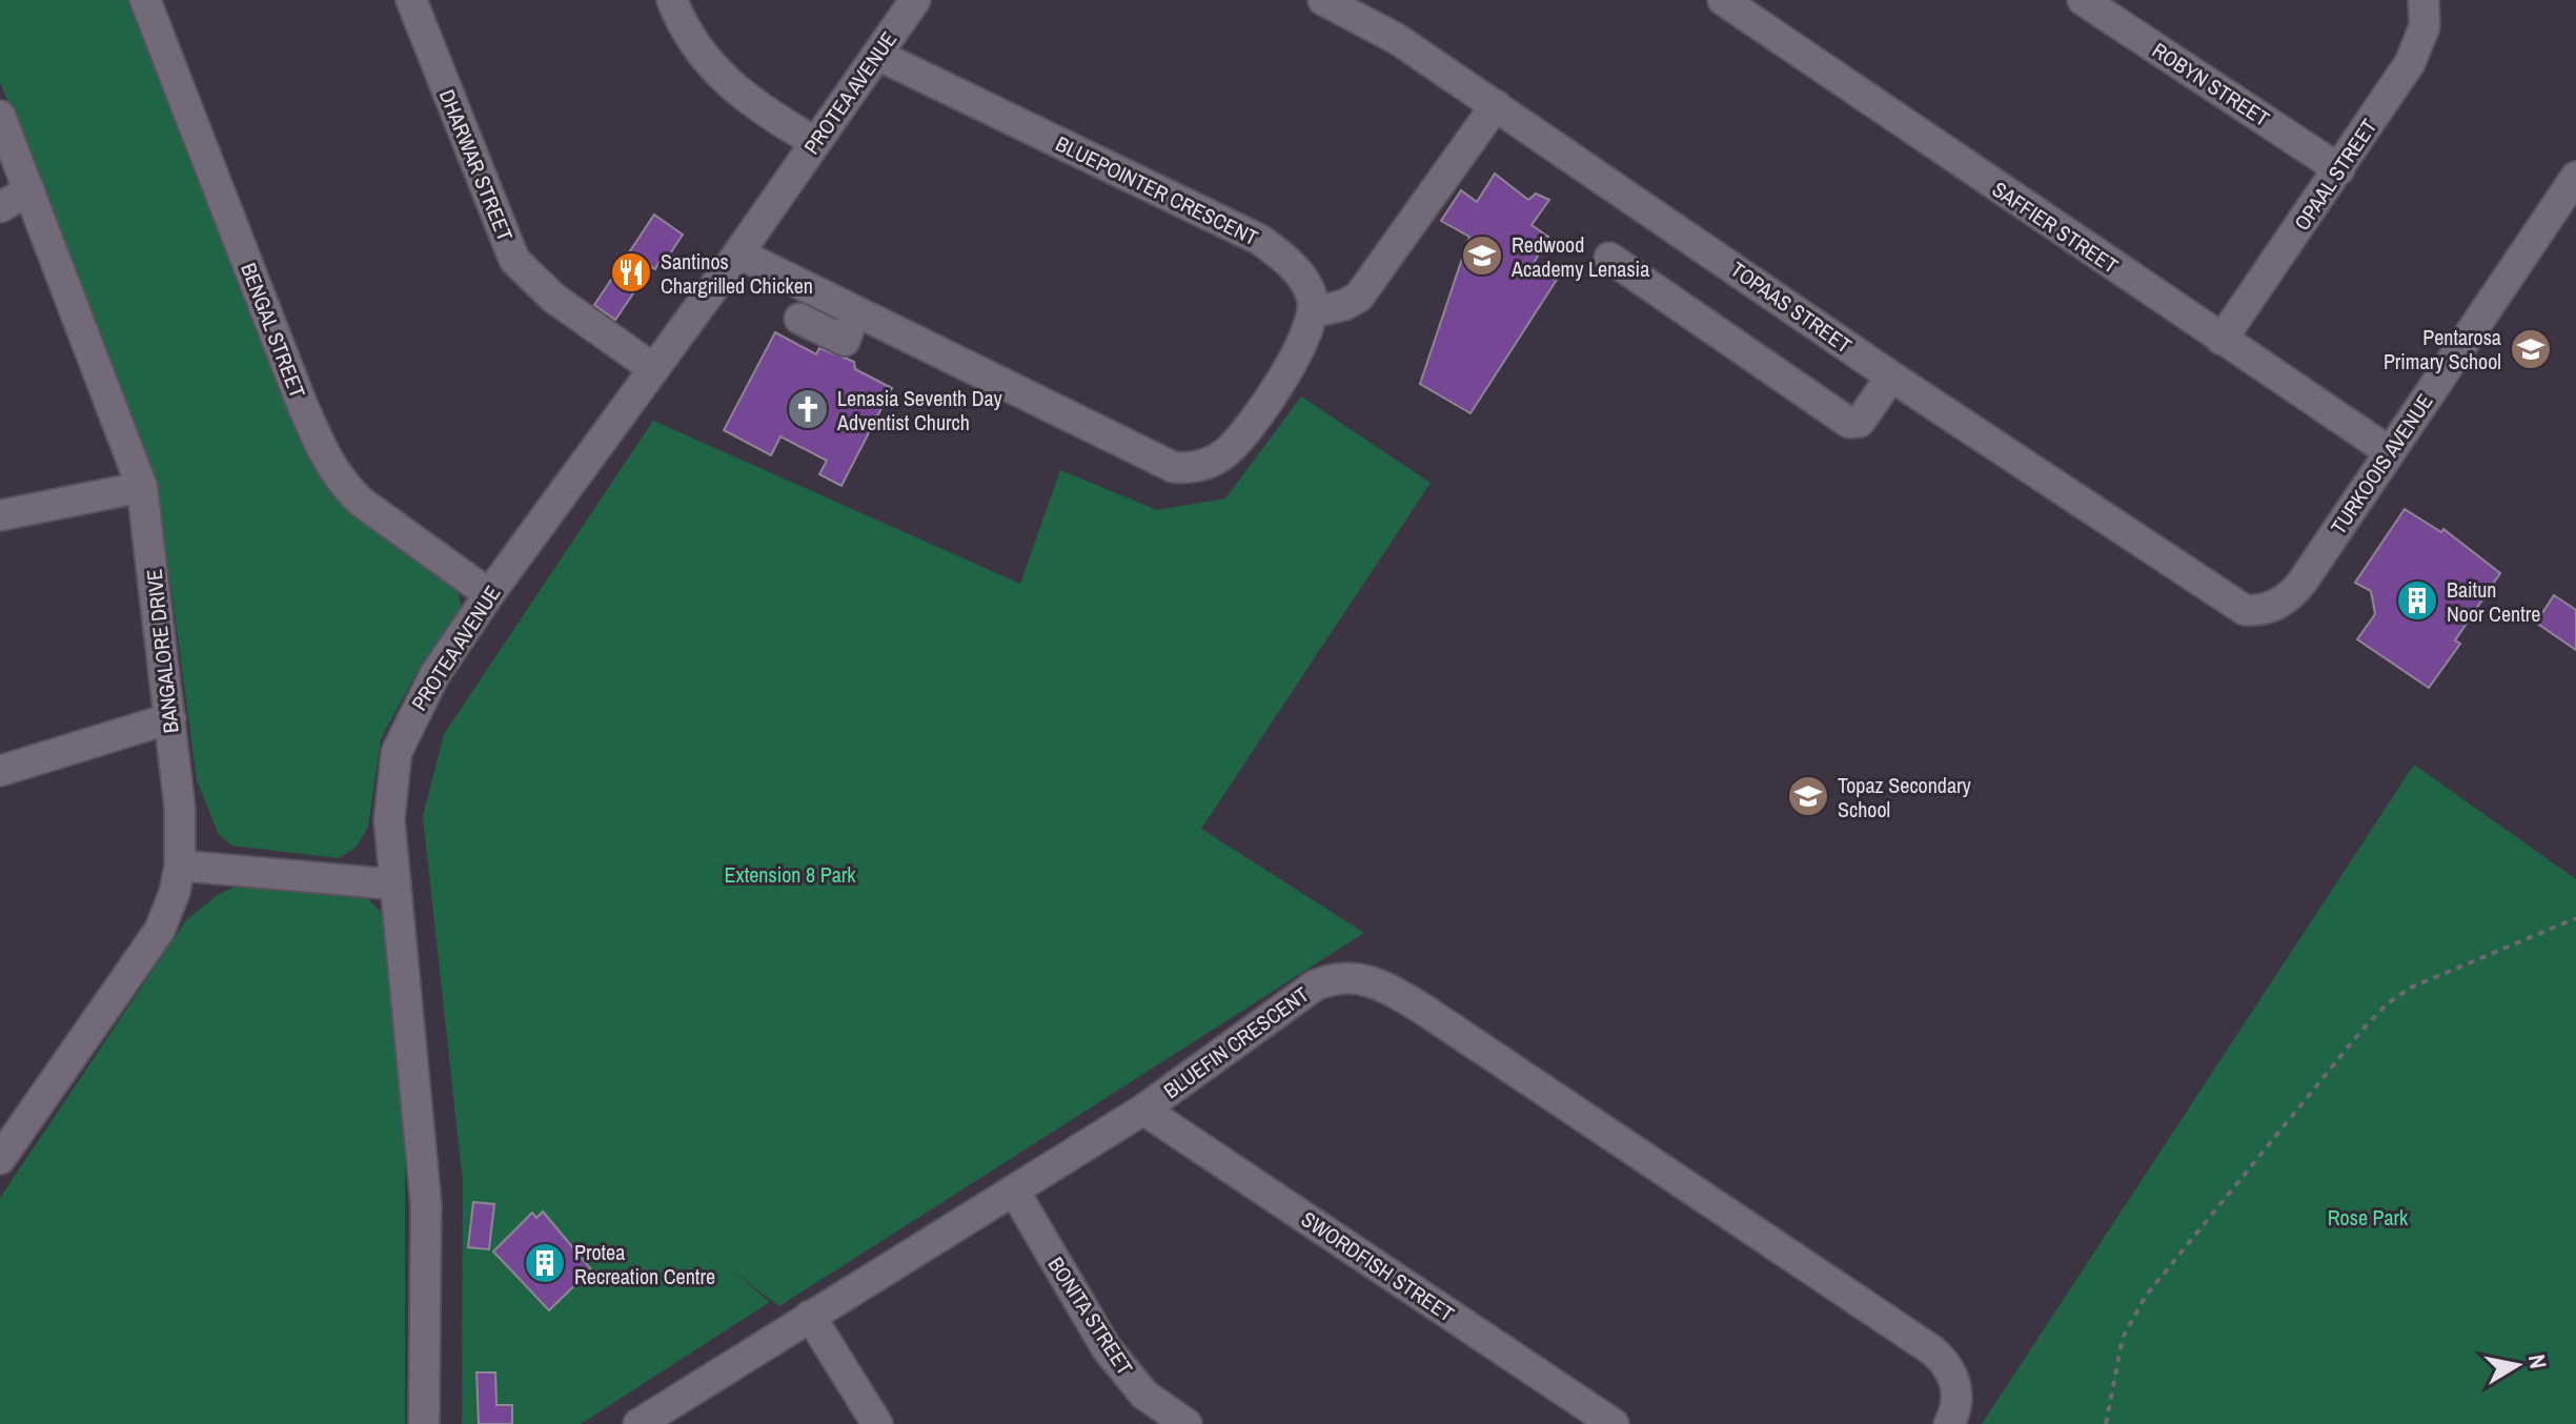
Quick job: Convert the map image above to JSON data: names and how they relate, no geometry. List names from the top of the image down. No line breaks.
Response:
{"streets":{"street":["ROBYN STREET","PROTEA AVENUE","DHARWAR STREET","OPAAL STREET","BLUEPOINTER CRESCENT","SAFFIER STREET","TOPAAS STREET","BENGAL STREET","TURKOOIS AVENUE","BANGALORE DRIVE","BLUEFIN CRESCENT","SWORDFISH STREET","BONITA STREET"]},"crossings":[["ROBYN STREET","OPAAL STREET"],["PROTEA AVENUE","DHARWAR STREET"],["PROTEA AVENUE","BLUEPOINTER CRESCENT"],["PROTEA AVENUE","BENGAL STREET"],["OPAAL STREET","SAFFIER STREET"],["SAFFIER STREET","TURKOOIS AVENUE"],["TOPAAS STREET","TURKOOIS AVENUE"],["BLUEFIN CRESCENT","SWORDFISH STREET"],["BLUEFIN CRESCENT","BONITA STREET"]],"parks":["Extension 8 Park","Rose Park"],"places":{"school or university":["Redwood Academy Lenasia","Pentarosa Primary School","Topaz Secondary School"],"restaurant":["Santinos Chargrilled Chicken"],"church":["Lenasia Seventh Day Adventist Church"],"building":["Baitun Noor Centre","Protea Recreation Centre"]},"north":"right"}
